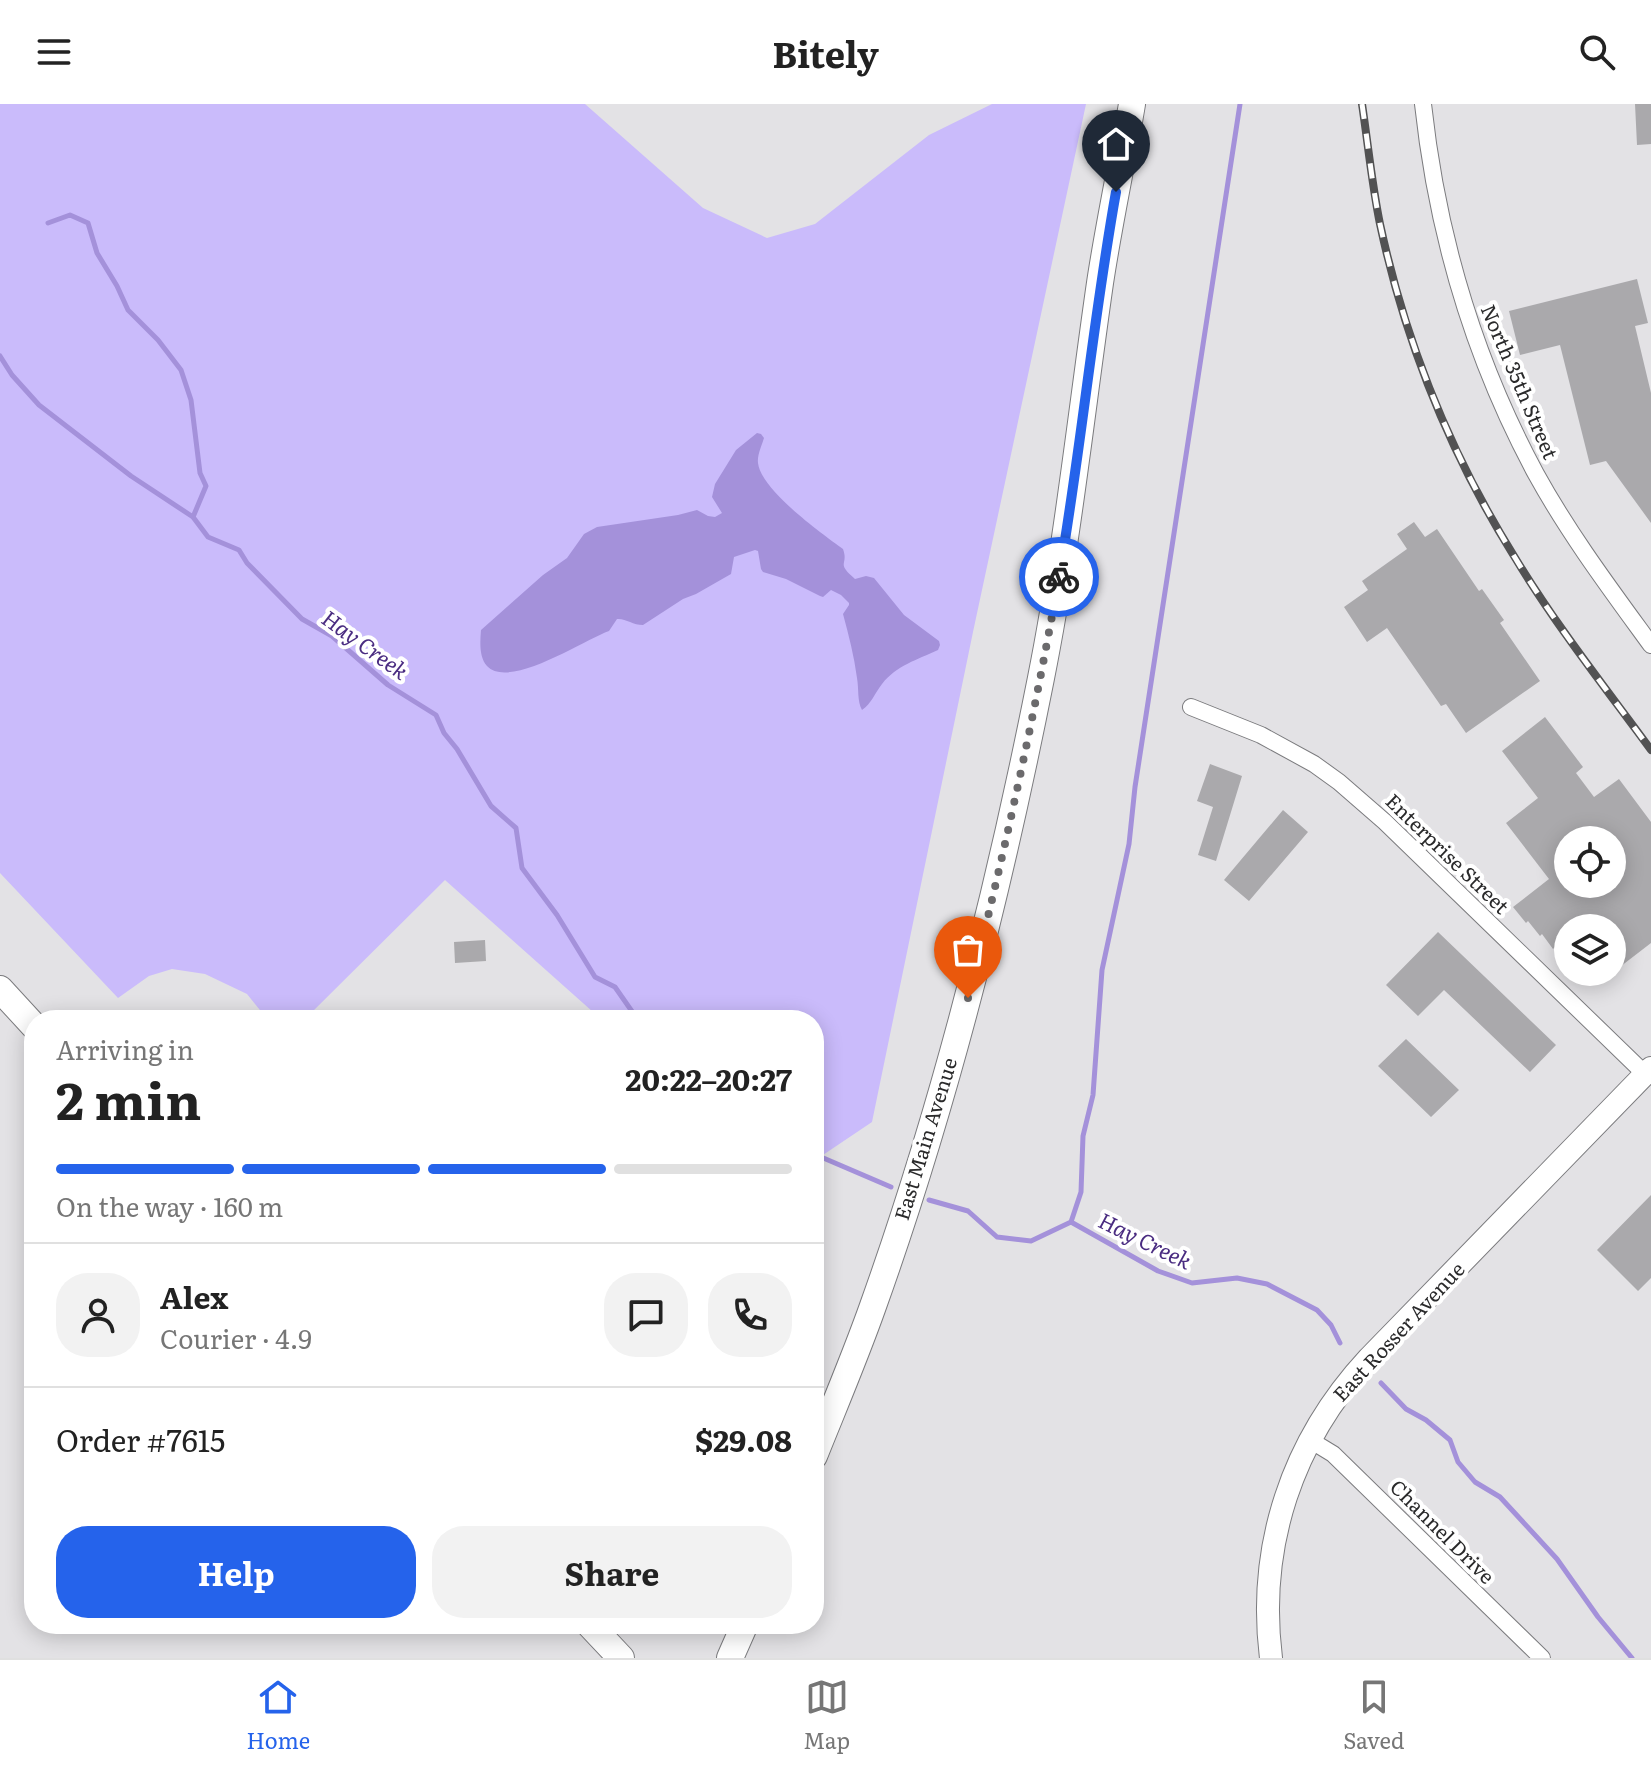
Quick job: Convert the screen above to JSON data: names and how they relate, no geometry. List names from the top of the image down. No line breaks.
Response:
{"streets":{"main road":["East Main Avenue"],"street":["North 35th Street","Enterprise Street","East Rosser Avenue","Channel Drive"]},"crossings":[["Enterprise Street","East Rosser Avenue"],["East Rosser Avenue","Channel Drive"]],"water":["Hay Creek"],"page":{"header":"Bitely","heading":["2 min","Arriving in","20:22–20:27"],"panel":["Alex","Courier · 4.9","Order #7615","$29.08"],"bar":"On the way · 160 m","buttons":["Help","Share"],"tabs":["Home","Map","Saved"]}}
